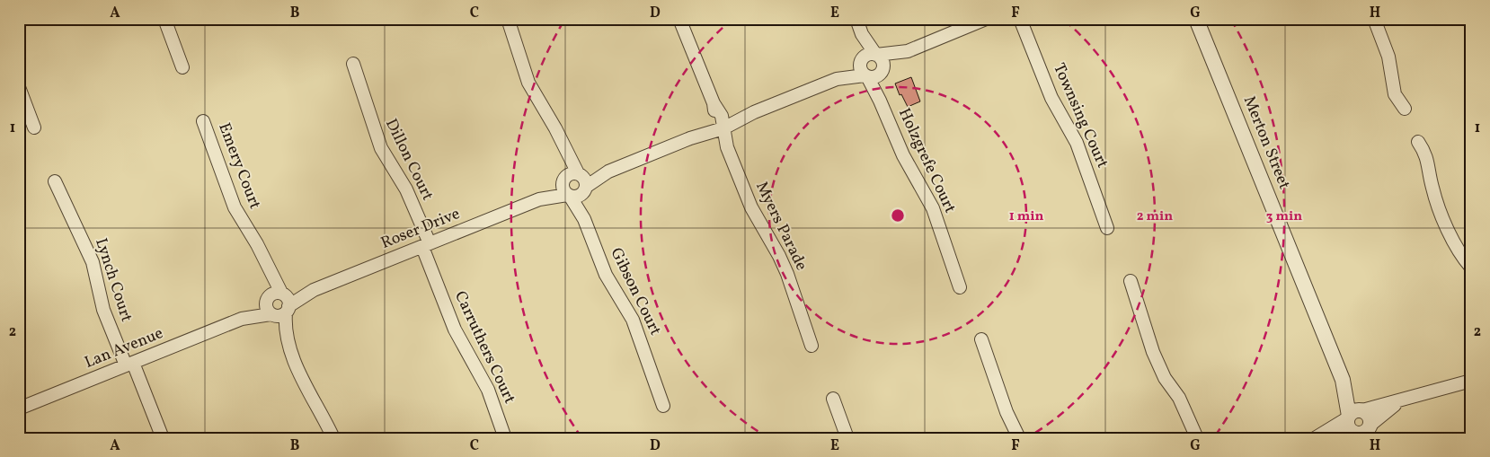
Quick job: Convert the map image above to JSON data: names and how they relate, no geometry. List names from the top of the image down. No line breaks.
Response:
{"streets":{"street":["Townsing Court","Merton Street","Dillon Court","Holzgrefe Court","Emery Court","Myers Parade","Roser Drive","Lynch Court","Gibson Court","Carruthers Court","Lan Avenue"]},"crossings":[["Dillon Court","Roser Drive"],["Dillon Court","Carruthers Court"],["Emery Court","Roser Drive"],["Emery Court","Lan Avenue"],["Roser Drive","Gibson Court"],["Roser Drive","Carruthers Court"],["Roser Drive","Lan Avenue"],["Lynch Court","Lan Avenue"]],"grid":{"columns":["A","B","C","D","E","F","G","H"],"rows":["1","2"]},"rings":["1 min","2 min","3 min"]}
